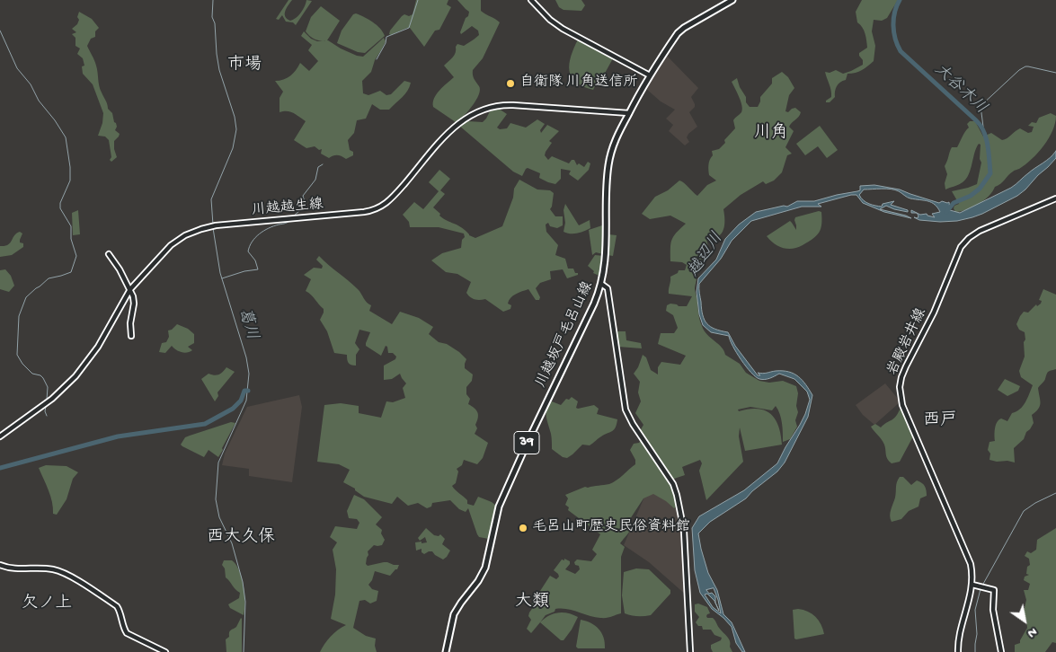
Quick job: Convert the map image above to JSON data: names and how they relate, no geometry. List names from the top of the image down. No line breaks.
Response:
{"streets":{"main road":["川越越生線","川越坂戸毛呂山線","岩殿岩井線","39"]},"crossings":[["川越越生線","川越坂戸毛呂山線"]],"districts":["市場","川角","西戸","西大久保","大類","欠ノ上"],"water":["大谷木川","越辺川","葛川"],"places":["自衛隊 川角送信所","毛呂山町歴史民俗資料館"],"north":"bottom right"}
